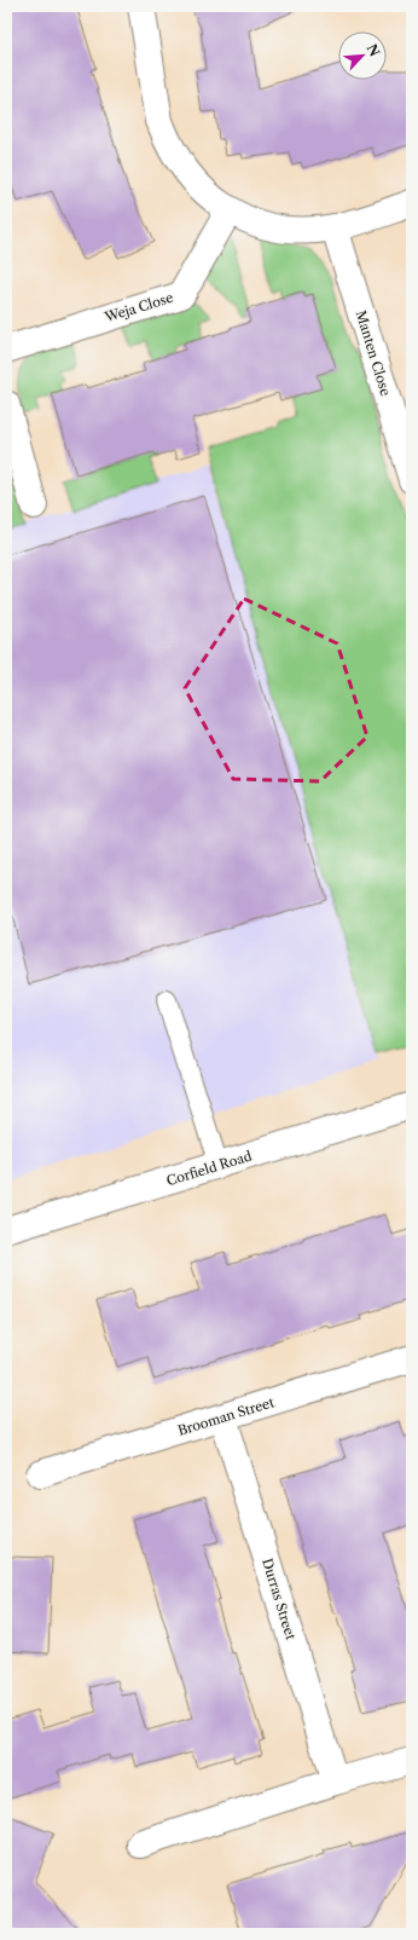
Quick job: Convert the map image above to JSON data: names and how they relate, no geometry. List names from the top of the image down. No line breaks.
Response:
{"streets":{"street":["Weja Close","Manten Close","Corfield Road","Brooman Street","Durras Street"]},"crossings":[["Brooman Street","Durras Street"]],"north":"top right"}
